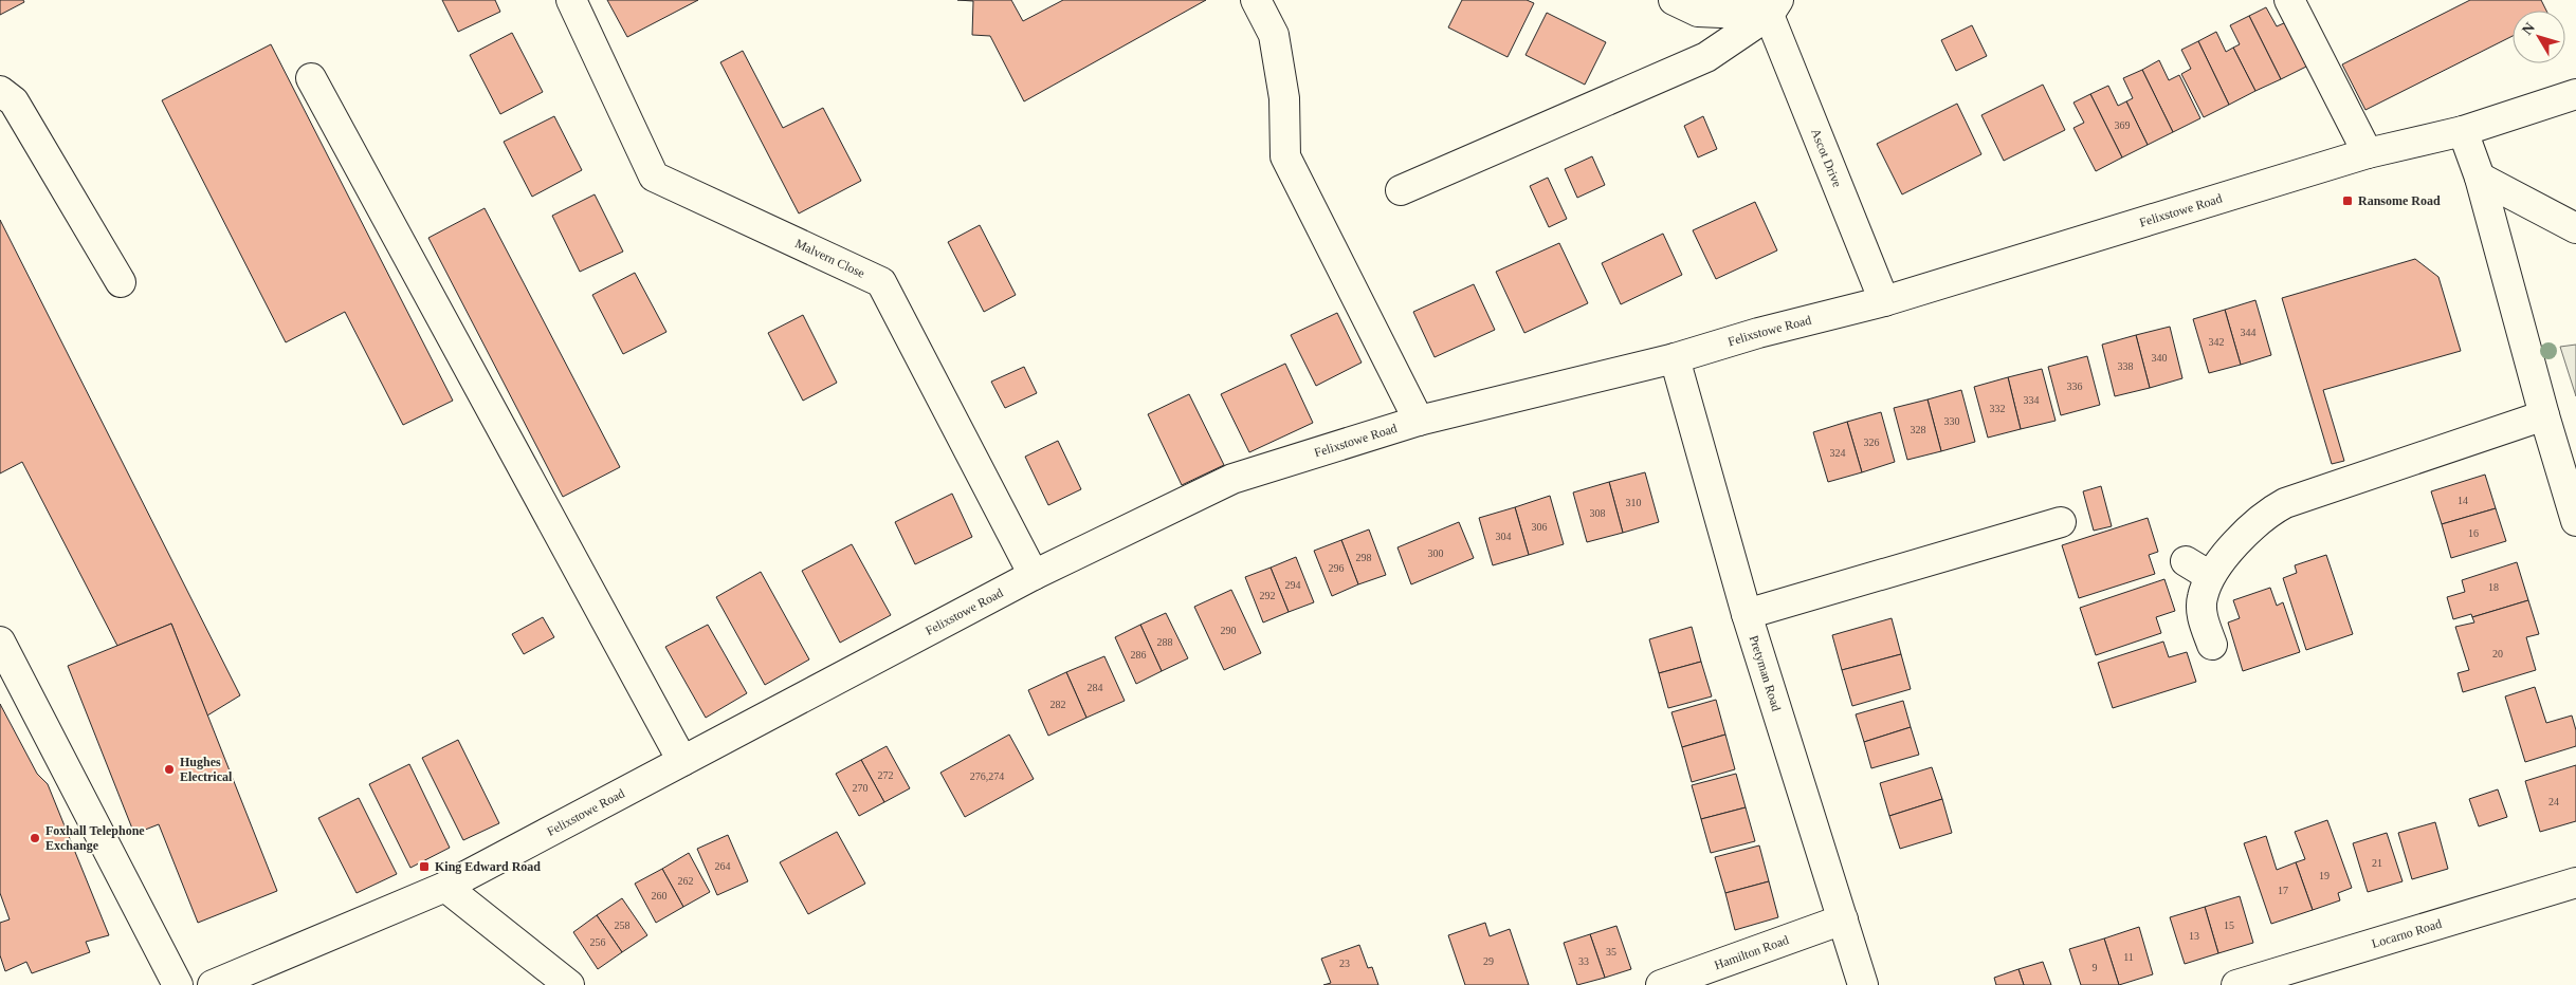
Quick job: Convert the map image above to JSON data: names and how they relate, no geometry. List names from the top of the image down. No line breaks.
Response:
{"streets":{"street":["Ascot Drive","Felixstowe Road","Malvern Close","Pretyman Road","Locarno Road","Hamilton Road"]},"crossings":[["Ascot Drive","Felixstowe Road"],["Felixstowe Road","Malvern Close"],["Felixstowe Road","Pretyman Road"],["Pretyman Road","Hamilton Road"]],"places":{"transit":["Ransome Road","King Edward Road"],"other":["Hughes Electrical","Foxhall Telephone Exchange"]},"house_numbers":["369","344","342","340","338","336","334","332","330","328","326","324","14","310","308","306","16","304","300","298","296","294","18","292","290","288","20","286","284","282","272","276,274","270","24","21","264","19","262","17","260","258","15","13","256","35","11","29","33","23","9"],"north":"top left"}
